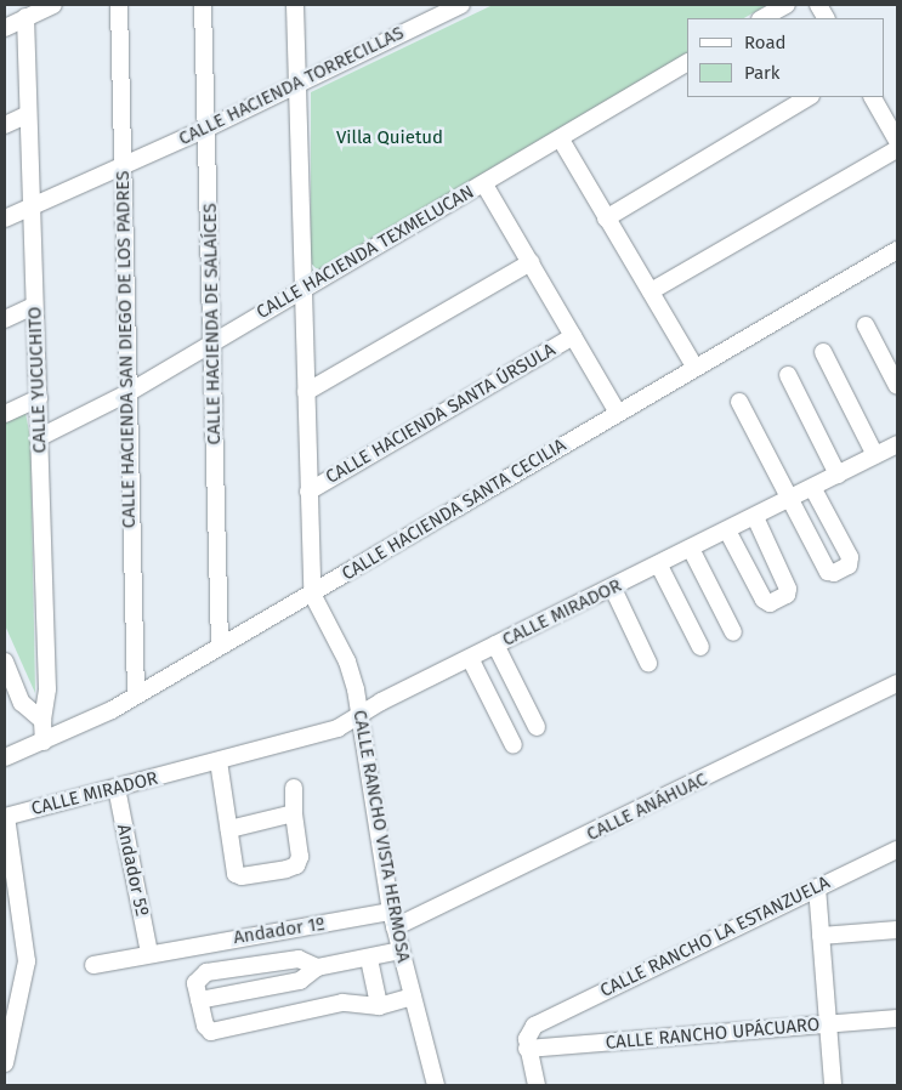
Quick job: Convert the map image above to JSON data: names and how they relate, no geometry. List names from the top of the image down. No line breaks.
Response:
{"streets":{"street":["CALLE HACIENDA TORRECILLAS","CALLE HACIENDA TEXMELUCAN","CALLE HACIENDA DE SALAÍCES","CALLE HACIENDA SAN DIEGO DE LOS PADRES","CALLE YUCUCHITO","CALLE HACIENDA SANTA ÚRSULA","CALLE HACIENDA SANTA CECILIA","CALLE MIRADOR","CALLE ANÁHUAC","CALLE RANCHO VISTA HERMOSA","Andador 5º","Andador 1º","CALLE RANCHO LA ESTANZUELA","CALLE RANCHO UPÁCUARO"]},"crossings":[["CALLE HACIENDA TORRECILLAS","CALLE HACIENDA DE SALAÍCES"],["CALLE HACIENDA TORRECILLAS","CALLE HACIENDA SAN DIEGO DE LOS PADRES"],["CALLE HACIENDA TORRECILLAS","CALLE YUCUCHITO"],["CALLE HACIENDA TEXMELUCAN","CALLE HACIENDA DE SALAÍCES"],["CALLE HACIENDA TEXMELUCAN","CALLE HACIENDA SAN DIEGO DE LOS PADRES"],["CALLE HACIENDA TEXMELUCAN","CALLE YUCUCHITO"],["CALLE HACIENDA DE SALAÍCES","CALLE HACIENDA SANTA CECILIA"],["CALLE HACIENDA SAN DIEGO DE LOS PADRES","CALLE HACIENDA SANTA CECILIA"],["CALLE YUCUCHITO","CALLE HACIENDA SANTA CECILIA"],["CALLE HACIENDA SANTA CECILIA","CALLE RANCHO VISTA HERMOSA"],["CALLE MIRADOR","CALLE RANCHO VISTA HERMOSA"],["CALLE MIRADOR","Andador 5º"],["CALLE ANÁHUAC","CALLE RANCHO VISTA HERMOSA"],["CALLE ANÁHUAC","Andador 1º"],["CALLE RANCHO VISTA HERMOSA","Andador 1º"],["Andador 5º","Andador 1º"],["CALLE RANCHO LA ESTANZUELA","CALLE RANCHO UPÁCUARO"]],"parks":["Villa Quietud"],"legend":["Road","Park"]}
